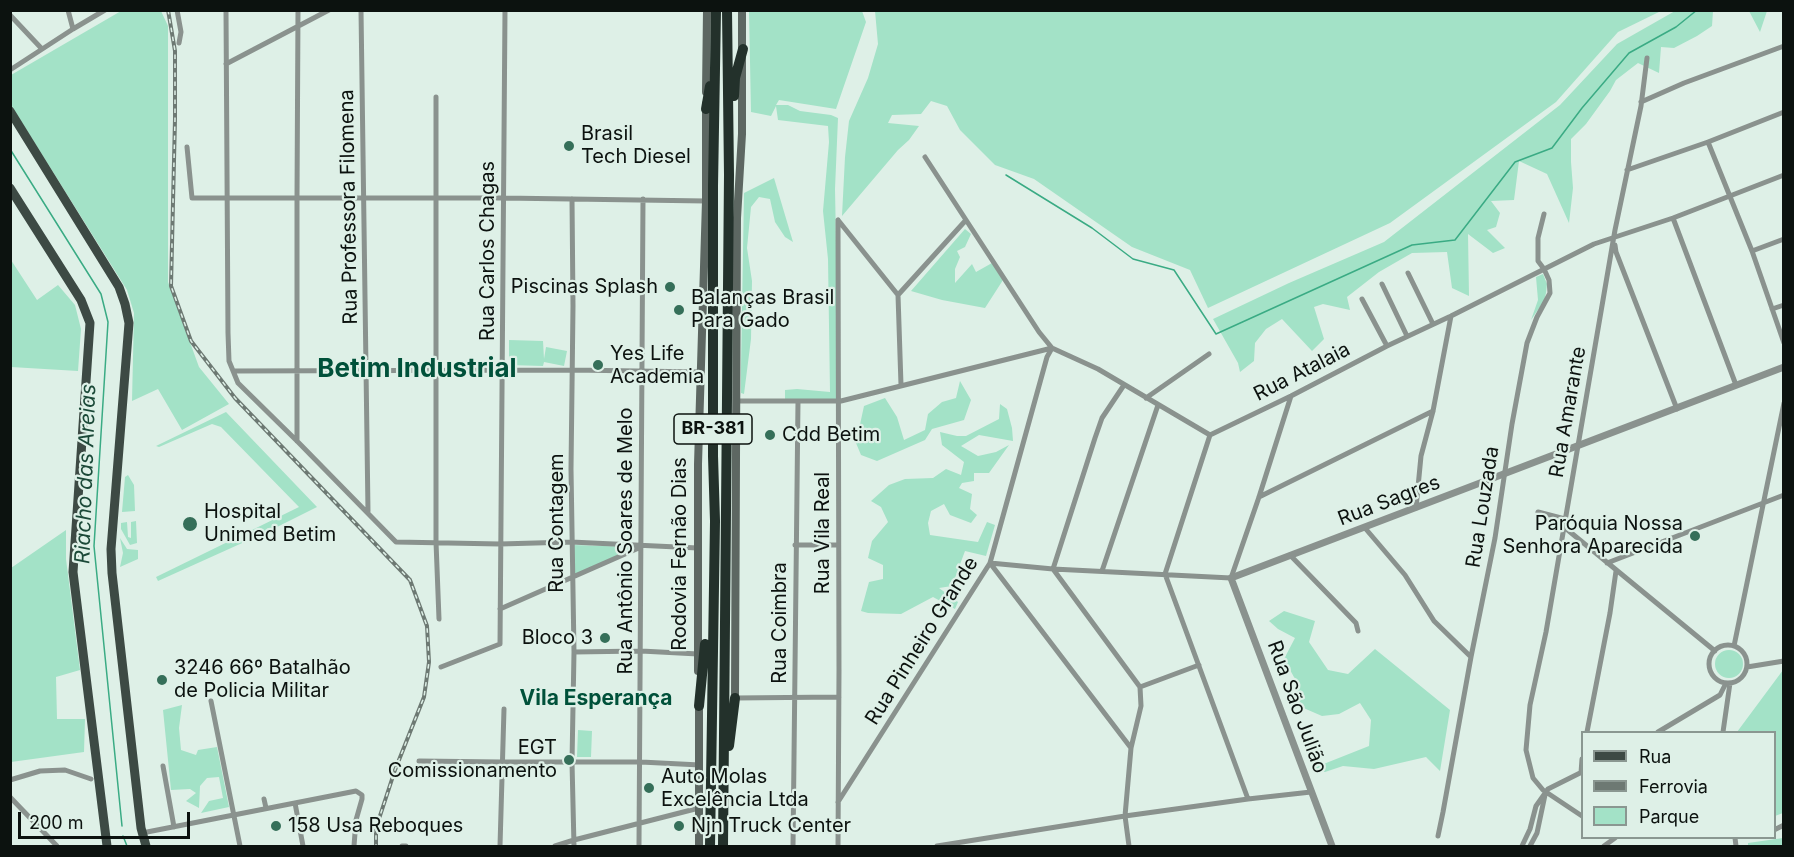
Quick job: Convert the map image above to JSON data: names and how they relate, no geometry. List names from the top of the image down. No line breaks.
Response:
{"streets":{"highway":["BR-381","Rodovia Fernão Dias"],"street":["Rua Professora Filomena","Rua Carlos Chagas","Rua Atalaia","Rua Amarante","Rua Sagres","Rua Louzada","Rua Contagem","Rua Vila Real","Rua Antônio Soares de Melo","Rua Coimbra","Rua Pinheiro Grande","Rua São Julião"]},"crossings":[["Rua Atalaia","Rua Amarante"],["Rua Atalaia","Rua Louzada"],["Rua Amarante","Rua Sagres"],["Rua Sagres","Rua Louzada"],["Rua Sagres","Rua Pinheiro Grande"],["Rua Sagres","Rua São Julião"],["Rua Vila Real","Rua Pinheiro Grande"]],"districts":["Betim Industrial","Vila Esperança"],"water":["Riacho das Areias"],"places":["Brasil Tech Diesel","Piscinas Splash","Balanças Brasil Para Gado","Yes Life Academia","Cdd Betim","Hospital Unimed Betim","Paróquia Nossa Senhora Aparecida","Bloco 3","3246 66º Batalhão de Policia Militar","EGT Comissionamento","Auto Molas Excelência Ltda","158 Usa Reboques","Njn Truck Center"],"legend":["Rua","Ferrovia","Parque"],"scale_bar":"200 m"}
